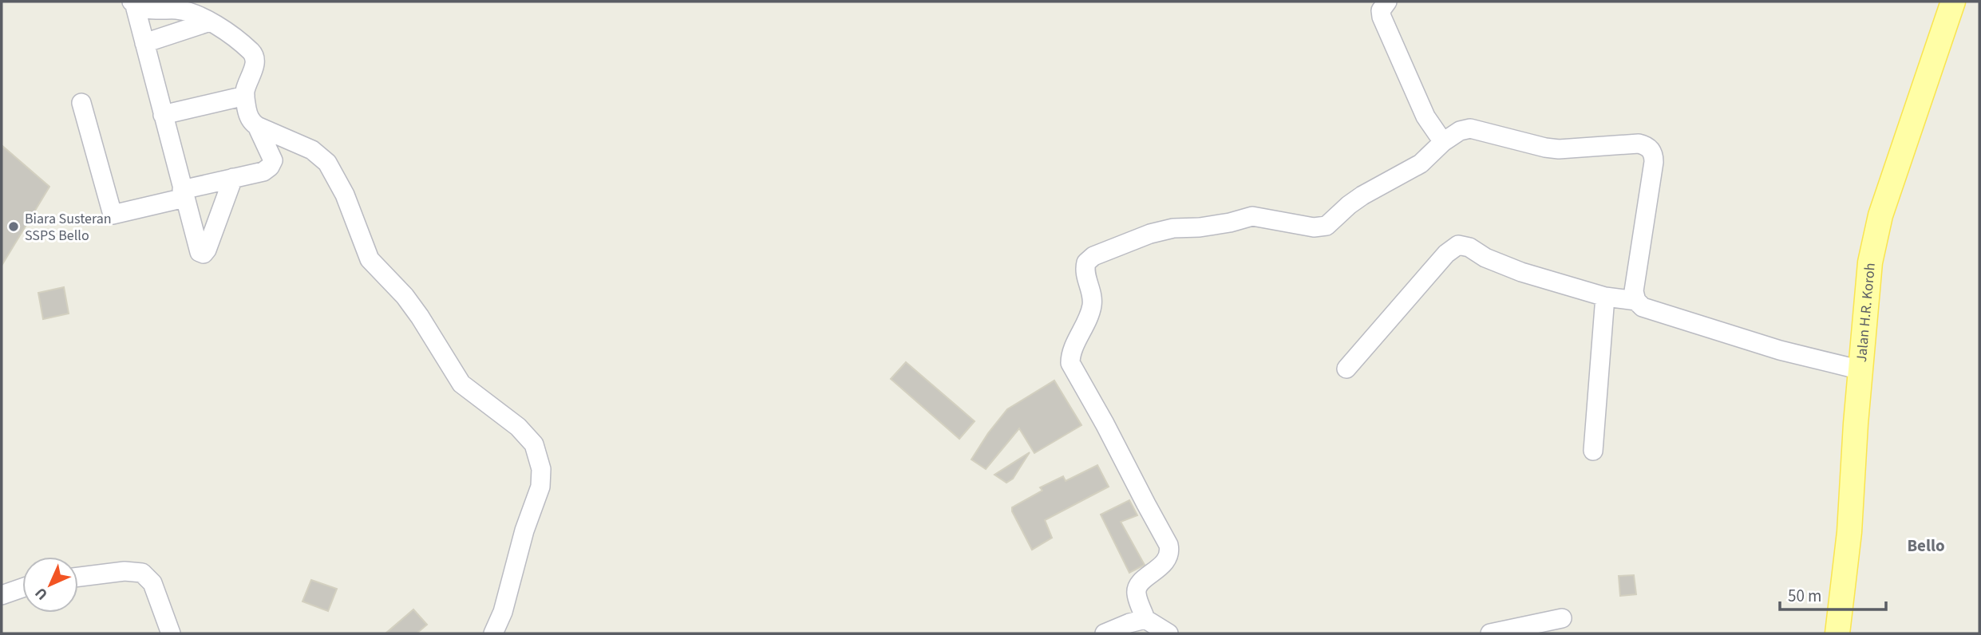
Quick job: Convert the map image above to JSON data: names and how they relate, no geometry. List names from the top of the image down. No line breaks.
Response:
{"streets":{"main road":["Jalan H.R. Koroh"]},"districts":["Bello"],"places":["Biara Susteran SSPS Bello"],"scale_bar":"50 m","north":"bottom left"}
